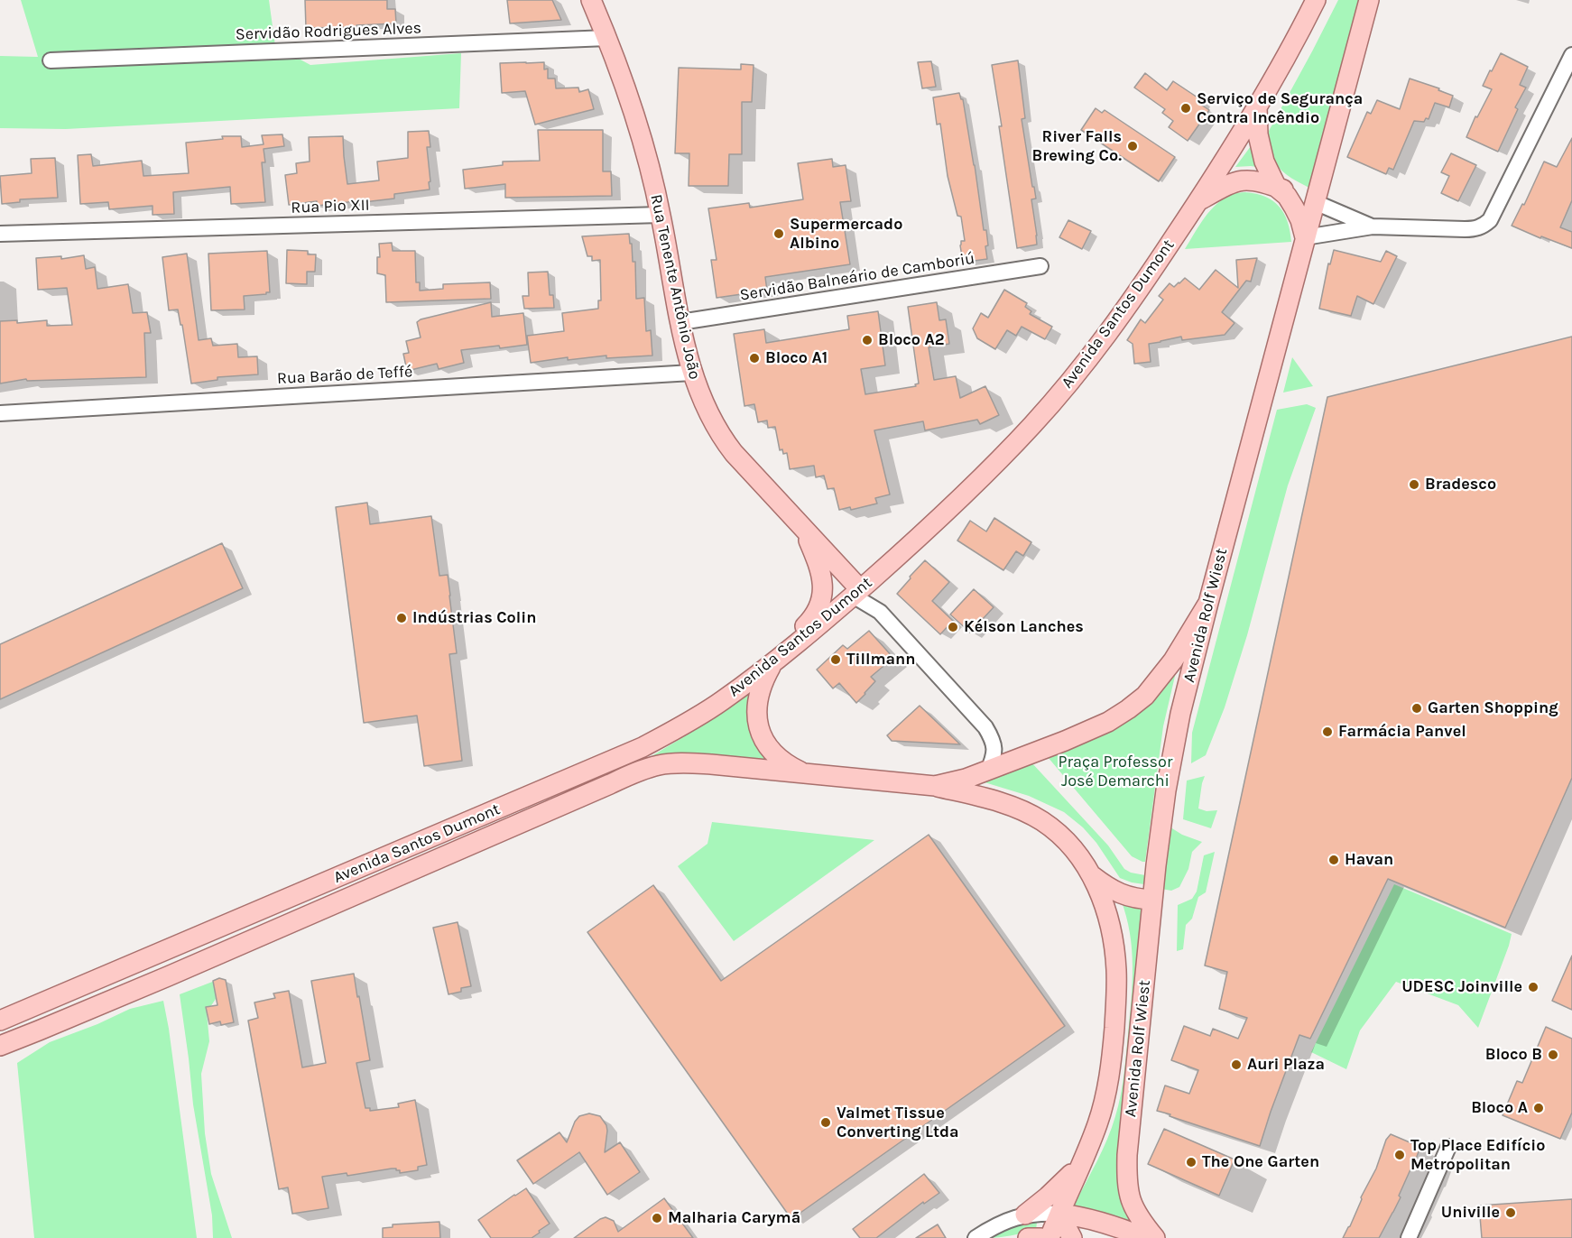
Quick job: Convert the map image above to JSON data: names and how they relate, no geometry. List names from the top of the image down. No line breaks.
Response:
{"streets":{"main road":["Rua Tenente Antônio João","Avenida Santos Dumont","Avenida Rolf Wiest"],"street":["Servidão Rodrigues Alves","Rua Pio XII","Servidão Balneário de Camboriú","Rua Barão de Teffé"]},"crossings":[["Servidão Rodrigues Alves","Rua Tenente Antônio João"],["Rua Pio XII","Rua Tenente Antônio João"],["Servidão Balneário de Camboriú","Rua Tenente Antônio João"],["Rua Tenente Antônio João","Avenida Santos Dumont"],["Rua Tenente Antônio João","Rua Barão de Teffé"]],"parks":["Praça Professor José Demarchi"],"places":["Serviço de Segurança Contra Incêndio","River Falls Brewing Co.","Supermercado Albino","Bloco A2","Bloco A1","Bradesco","Indústrias Colin","Kélson Lanches","Tillmann","Garten Shopping","Farmácia Panvel","Havan","UDESC Joinville","Bloco B","Auri Plaza","Bloco A","Valmet Tissue Converting Ltda","Top Place Edifício Metropolitan","The One Garten","Univille","Malharia Carymã"]}
